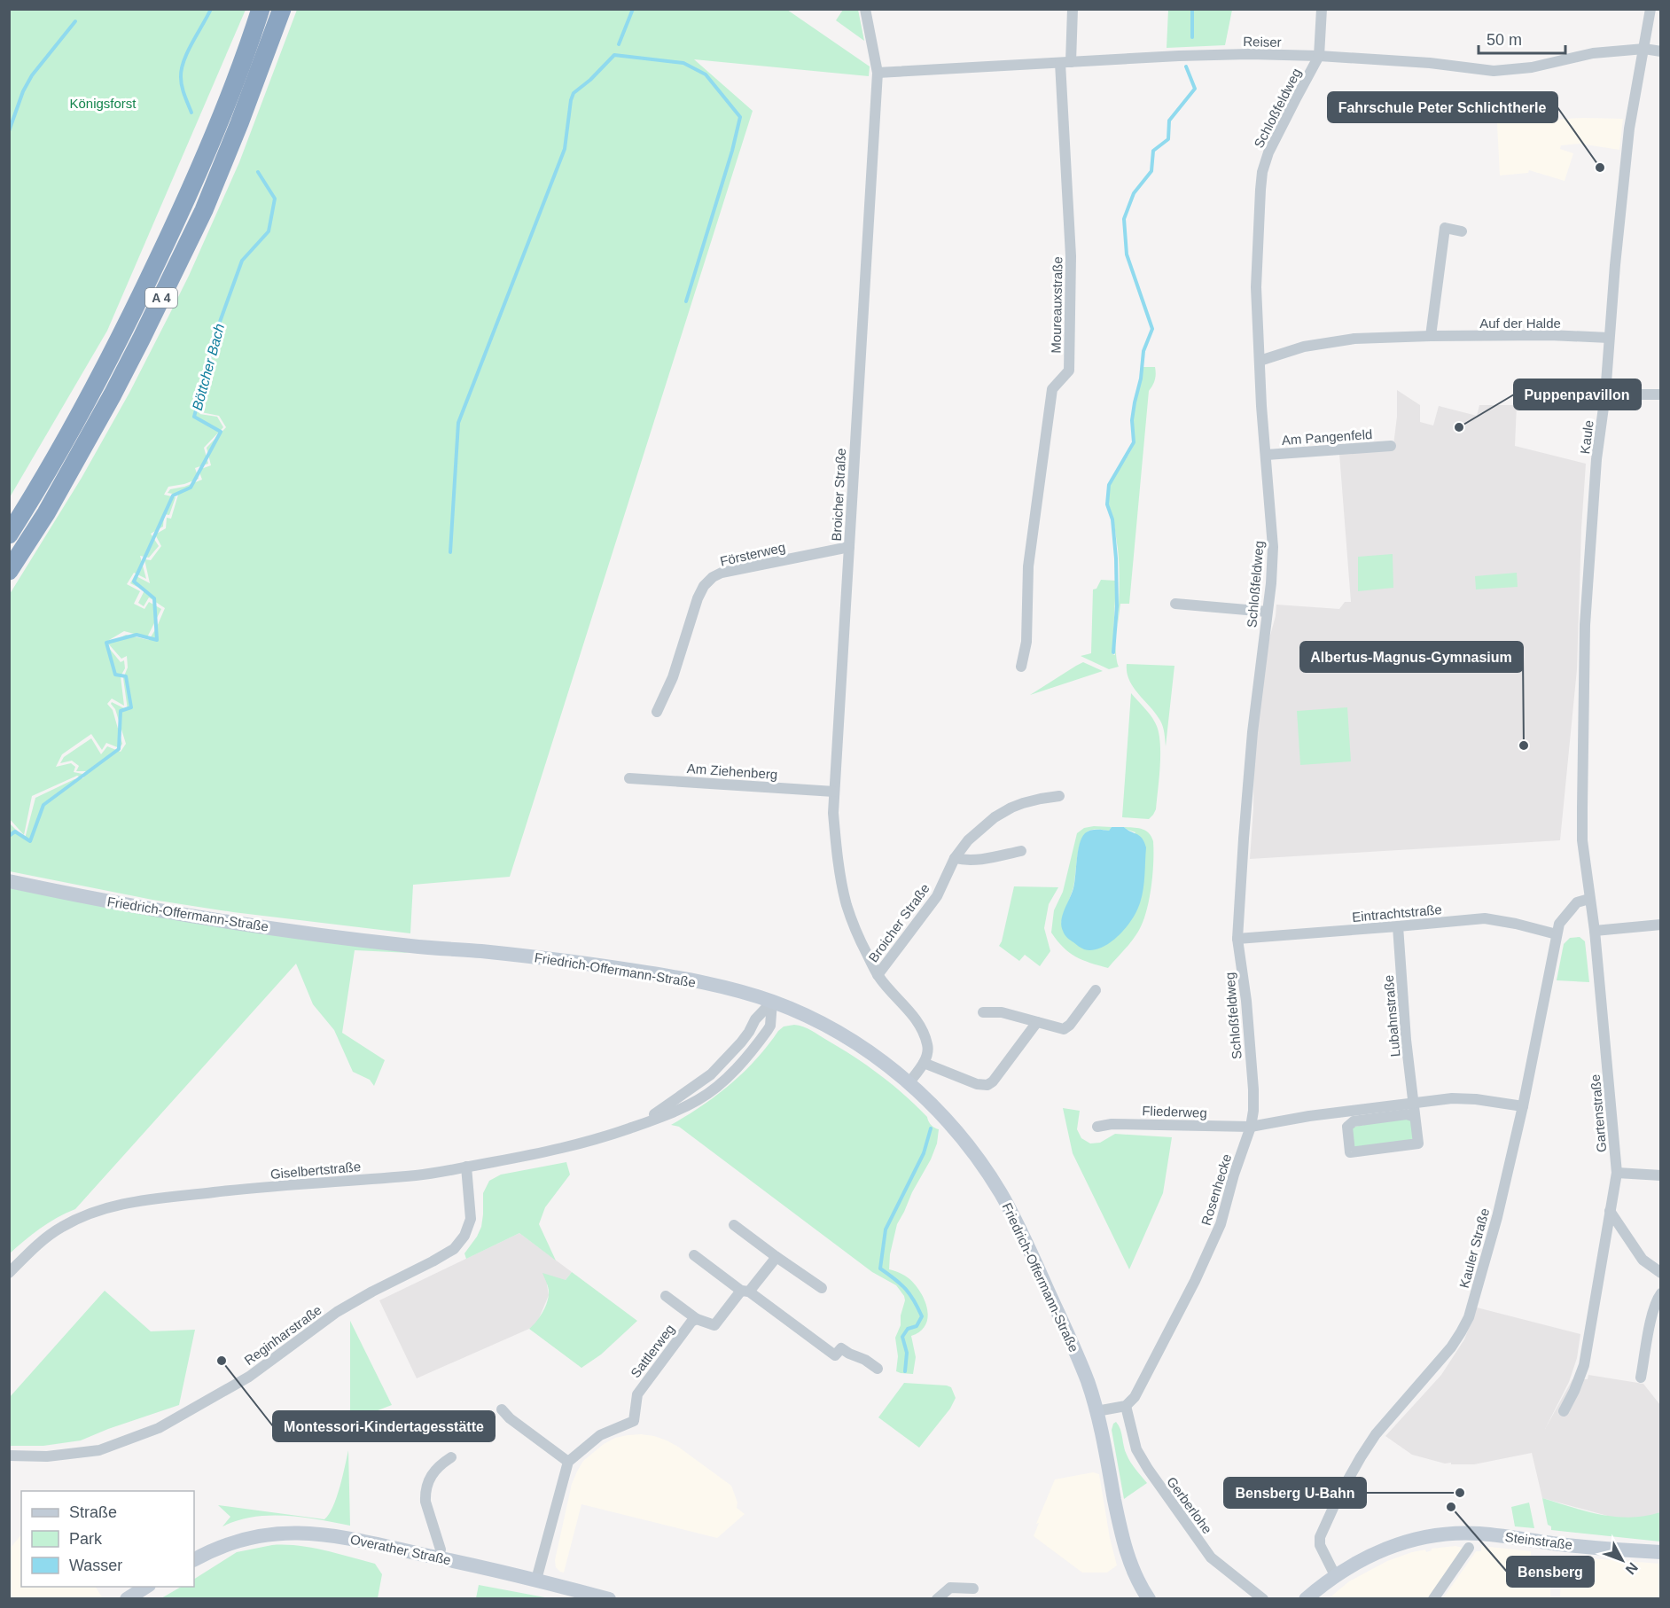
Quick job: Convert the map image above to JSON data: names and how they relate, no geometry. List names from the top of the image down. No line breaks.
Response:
{"streets":{"highway":["A 4"],"main road":["Friedrich-Offermann-Straße","Steinstraße","Overather Straße"],"street":["Reiser","Schloßfeldweg","Moureauxstraße","Auf der Halde","Am Pangenfeld","Kaule","Broicher Straße","Försterweg","Am Ziehenberg","Eintrachtstraße","Lubahnstraße","Fliederweg","Gartenstraße","Giselbertstraße","Rosenhecke","Kauler Straße","Reginharstraße","Sattlerweg","Gerberlohe"]},"crossings":[["Reiser","Schloßfeldweg"],["Reiser","Moureauxstraße"],["Reiser","Kaule"],["Reiser","Broicher Straße"],["Schloßfeldweg","Auf der Halde"],["Schloßfeldweg","Am Pangenfeld"],["Schloßfeldweg","Eintrachtstraße"],["Schloßfeldweg","Fliederweg"],["Schloßfeldweg","Rosenhecke"],["Auf der Halde","Kaule"],["Kaule","Gartenstraße"],["Broicher Straße","Försterweg"],["Broicher Straße","Am Ziehenberg"],["Eintrachtstraße","Lubahnstraße"],["Eintrachtstraße","Kauler Straße"],["Friedrich-Offermann-Straße","Giselbertstraße"],["Fliederweg","Rosenhecke"],["Gartenstraße","Kauler Straße"],["Giselbertstraße","Reginharstraße"],["Rosenhecke","Gerberlohe"],["Kauler Straße","Steinstraße"]],"water":["Böttcher Bach"],"parks":["Königsforst"],"places":["Fahrschule Peter Schlichtherle","Puppenpavillon","Albertus-Magnus-Gymnasium","Montessori-Kindertagesstätte","Bensberg U-Bahn","Bensberg"],"legend":["Straße","Park","Wasser"],"scale_bar":"50 m","north":"bottom right"}
